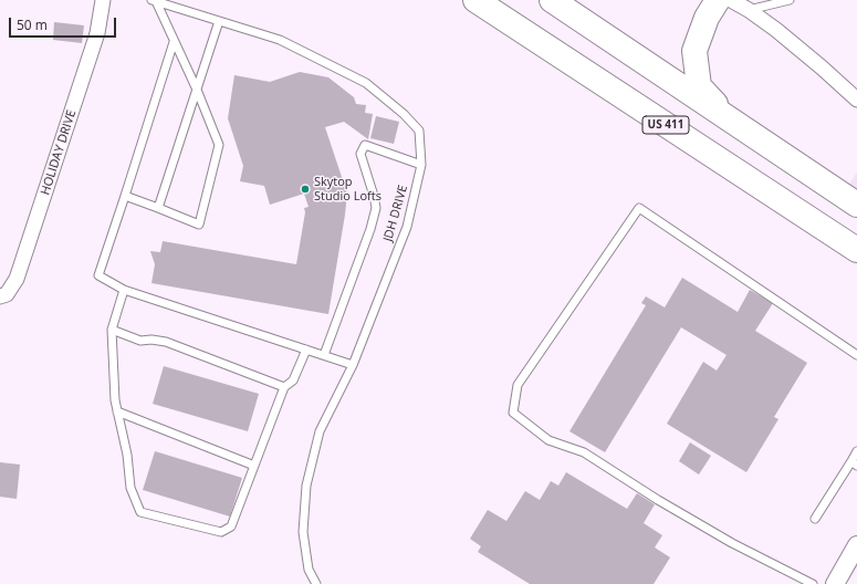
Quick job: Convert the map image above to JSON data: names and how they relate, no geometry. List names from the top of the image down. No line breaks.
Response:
{"streets":{"highway":["US 411"],"street":["HOLIDAY DRIVE"],"lane":["JDH DRIVE"]},"places":["Skytop Studio Lofts"],"scale_bar":"50 m"}
